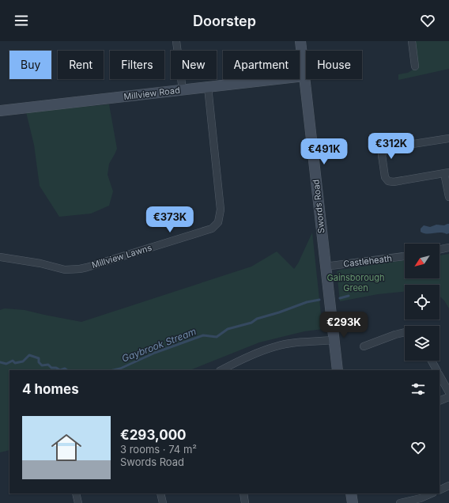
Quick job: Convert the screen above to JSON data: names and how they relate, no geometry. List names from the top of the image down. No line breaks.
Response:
{"streets":{"main road":["Millview Road","Swords Road"],"street":["Millview Lawns","Castleheath"]},"crossings":[["Millview Road","Swords Road"],["Millview Road","Millview Lawns"],["Swords Road","Castleheath"]],"water":["Gaybrook Stream"],"parks":["Gainsborough Green"],"north":"bottom left","page":{"header":"Doorstep","chip":["Buy","Rent","Filters","New","Apartment","House"],"price":["€312K","€491K","€373K","€293K"],"heading":"4 homes","list":[{"name":"€293,000","note":"3 rooms · 74 m² · Swords Road"}]}}
